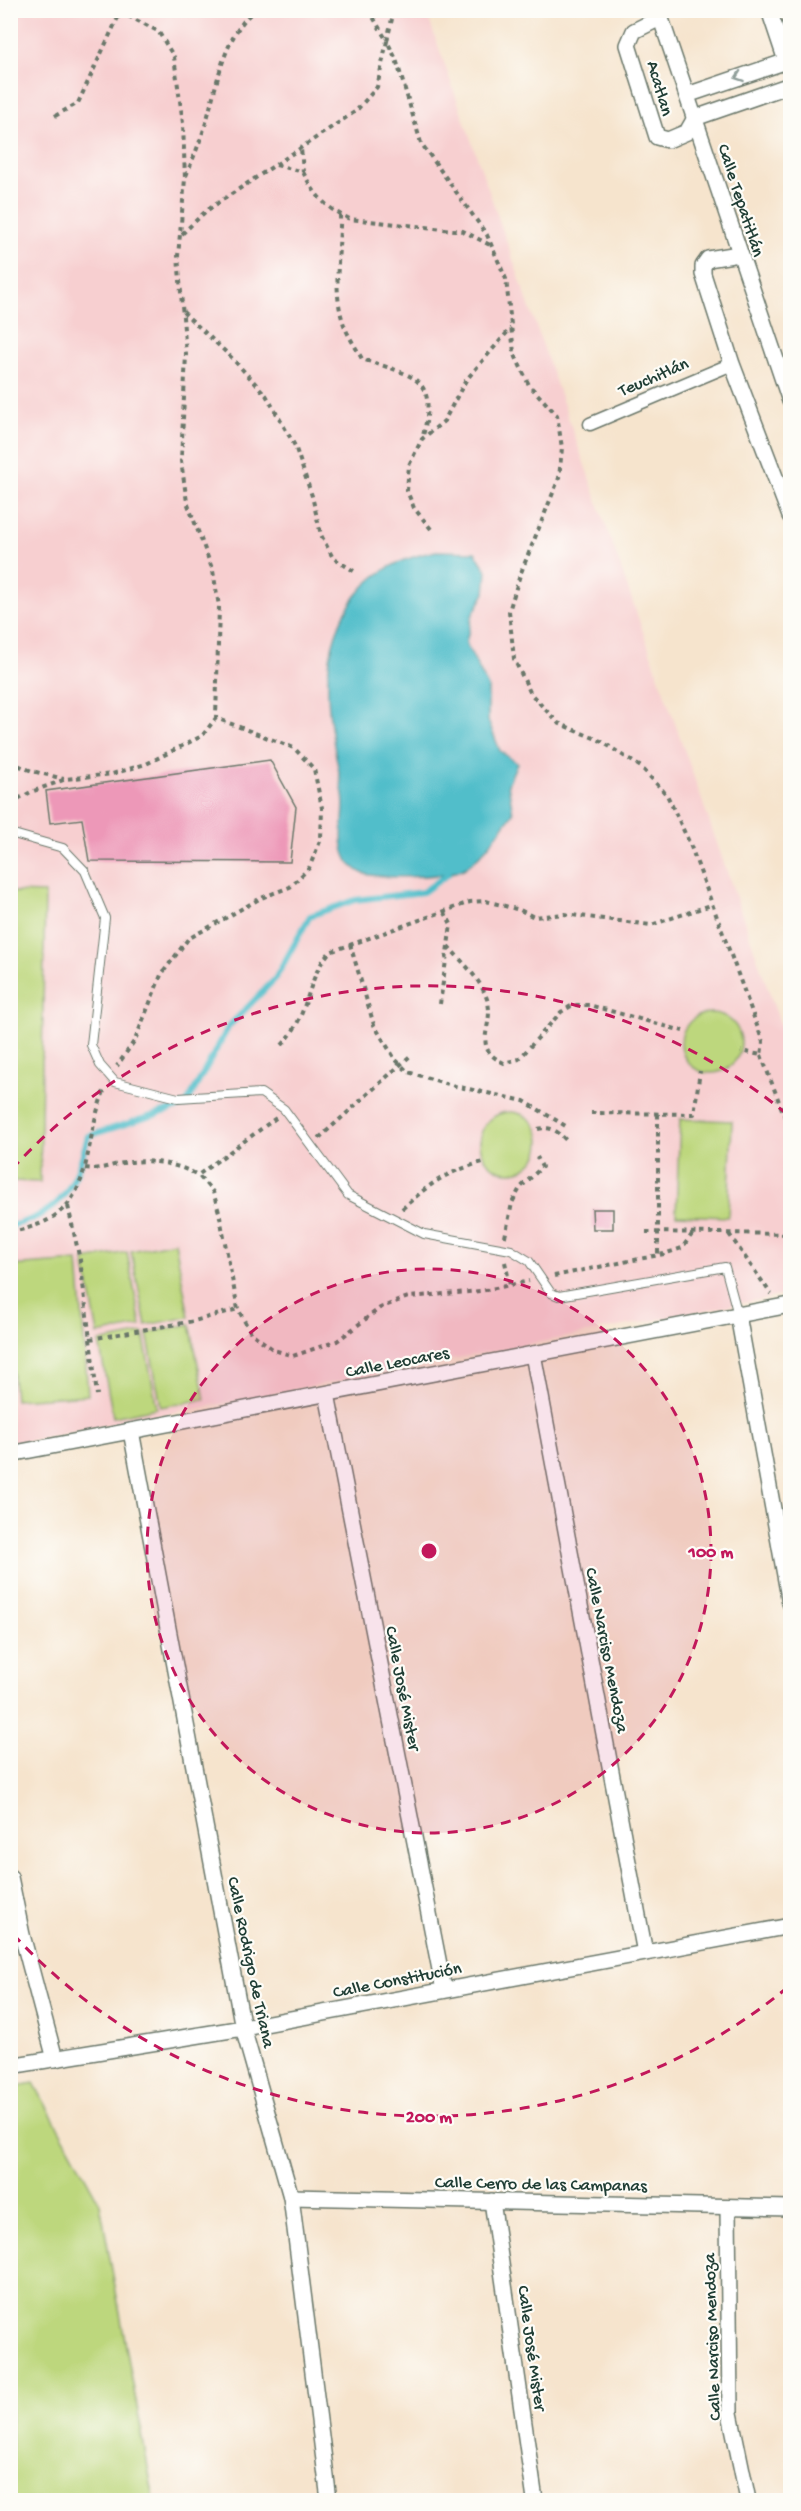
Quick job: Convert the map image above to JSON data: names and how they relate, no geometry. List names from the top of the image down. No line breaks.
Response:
{"streets":{"street":["Acatlan","Calle Tepatitlán","Teuchitlán","Calle Leocares","Calle Narciso Mendoza","Calle José Mister","Calle Rodrigo de Triana","Calle Constitución","Calle Cerro de las Campanas"]},"crossings":[["Acatlan","Calle Tepatitlán"],["Calle Leocares","Calle Narciso Mendoza"],["Calle Leocares","Calle José Mister"],["Calle Leocares","Calle Rodrigo de Triana"],["Calle Narciso Mendoza","Calle Constitución"],["Calle Narciso Mendoza","Calle Cerro de las Campanas"],["Calle José Mister","Calle Constitución"],["Calle José Mister","Calle Cerro de las Campanas"],["Calle Rodrigo de Triana","Calle Constitución"],["Calle Rodrigo de Triana","Calle Cerro de las Campanas"]],"rings":["100 m","200 m"]}
